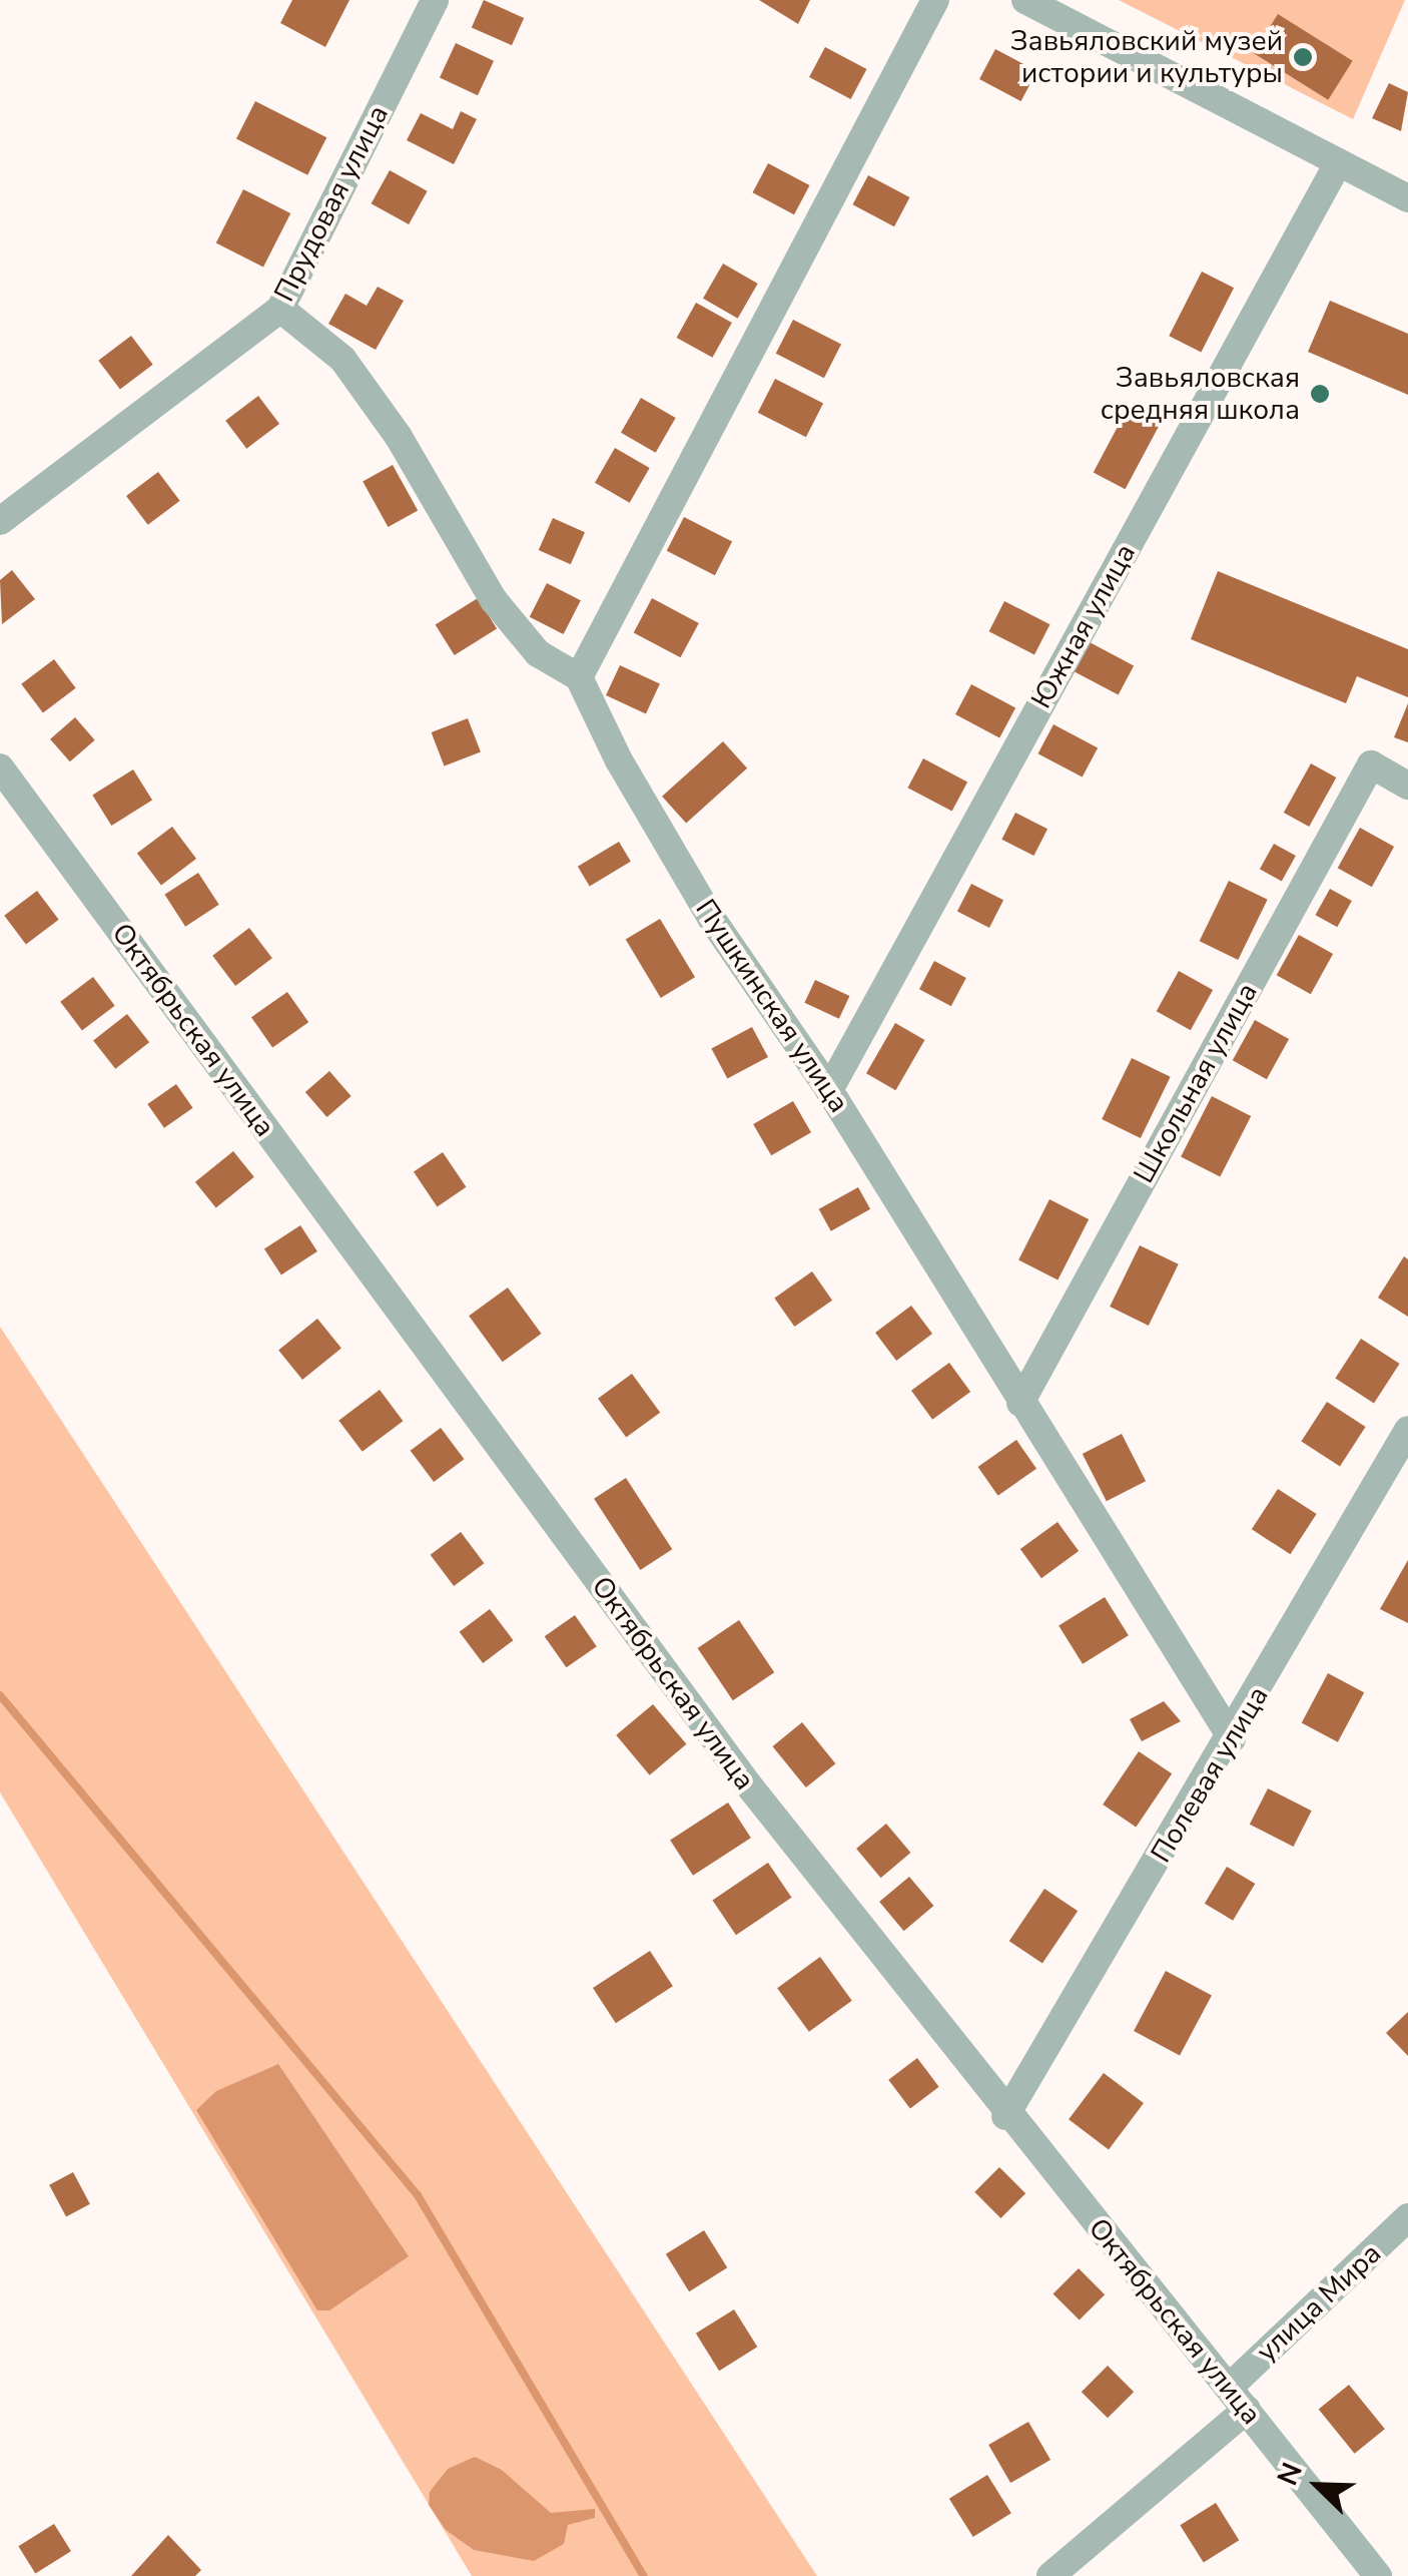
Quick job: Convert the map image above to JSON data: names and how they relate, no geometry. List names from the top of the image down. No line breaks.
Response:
{"streets":{"street":["Прудовая улица","Южная улица","Пушкинская улица","Октябрьская улица","Школьная улица","Полевая улица","улица Мира"]},"crossings":[["Южная улица","Пушкинская улица"],["Пушкинская улица","Школьная улица"],["Пушкинская улица","Полевая улица"],["Октябрьская улица","Полевая улица"],["Октябрьская улица","улица Мира"]],"places":["Завьяловский музей истории и культуры","Завьяловская средняя школа"],"north":"top left"}
